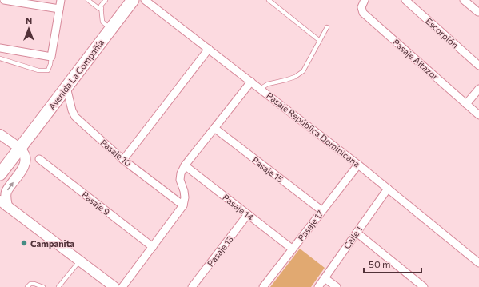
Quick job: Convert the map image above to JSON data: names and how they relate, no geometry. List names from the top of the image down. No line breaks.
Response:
{"streets":{"main road":["Avenida La Compañía"],"street":["Escorpión","Pasaje Altazor","Pasaje República Dominicana","Pasaje 10","Pasaje 15","Pasaje 9","Pasaje 14","Pasaje 17","Calle 1","Pasaje 13"]},"crossings":[["Avenida La Compañía","Pasaje 10"],["Pasaje República Dominicana","Pasaje 17"],["Pasaje República Dominicana","Calle 1"],["Pasaje 15","Pasaje 17"],["Pasaje 14","Pasaje 17"],["Pasaje 14","Pasaje 13"]],"places":["Campanita"],"scale_bar":"50 m","north":"top"}
